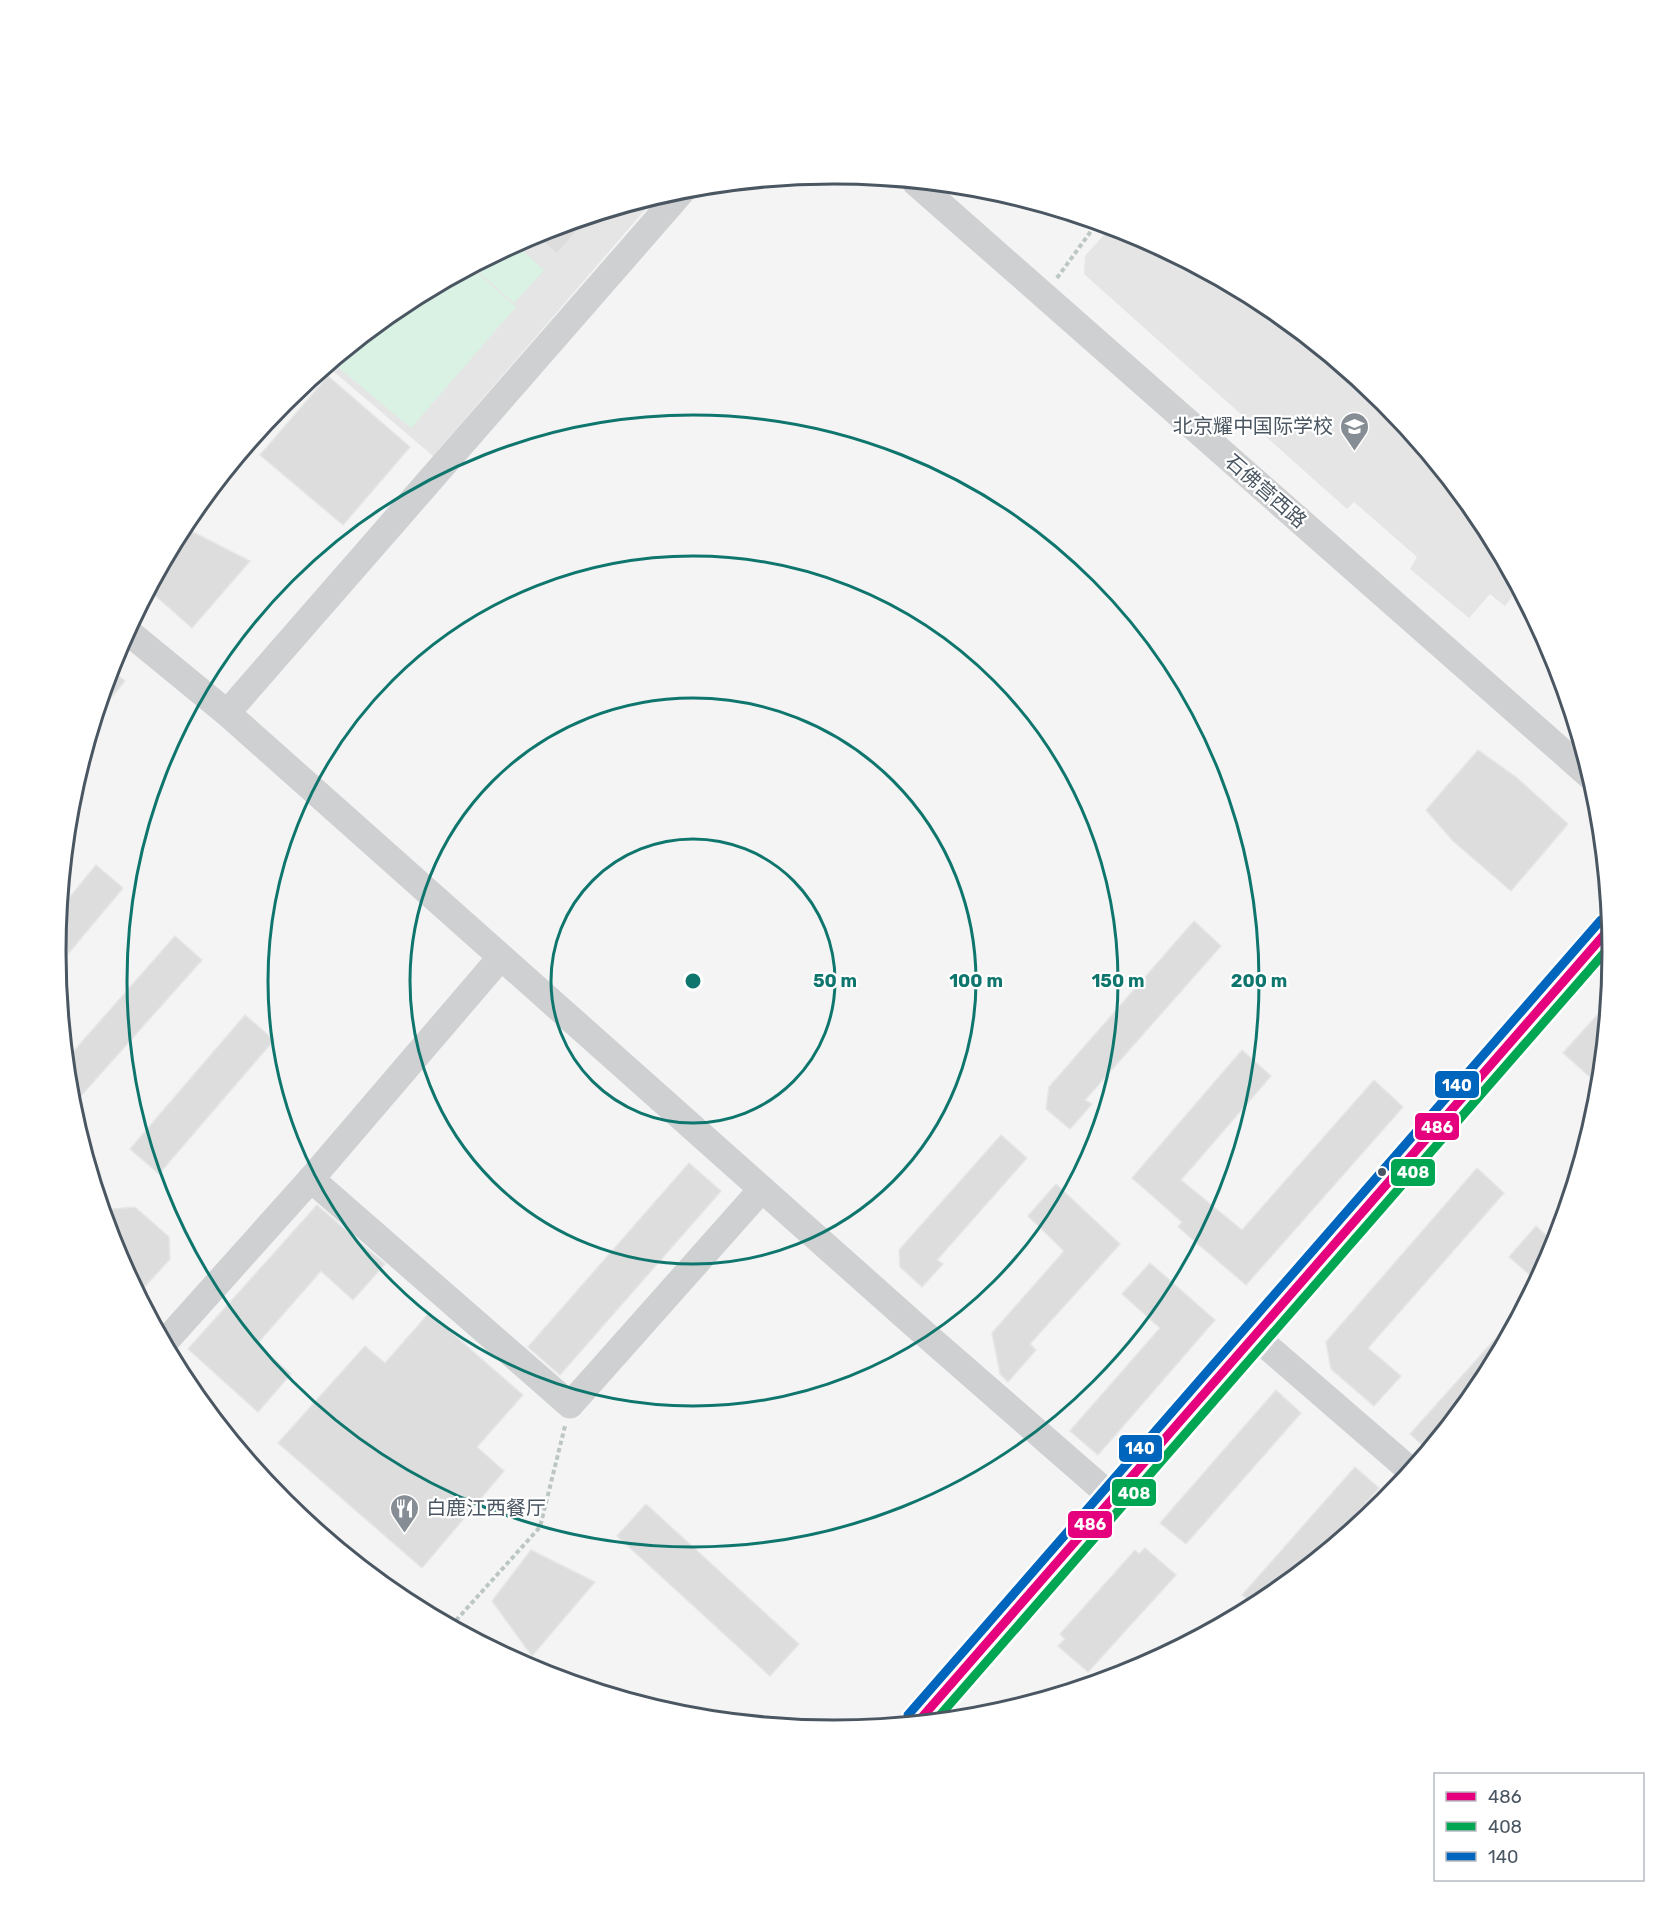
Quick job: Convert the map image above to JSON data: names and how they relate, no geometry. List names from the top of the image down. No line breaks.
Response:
{"streets":{"street":["石佛营西路"]},"places":{"school or university":["北京耀中国际学校"],"restaurant":["白鹿江西餐厅"]},"lines":["transit line 140","transit line 486","transit line 408"],"legend":["486","408","140"],"rings":["50 m","100 m","150 m","200 m"]}
